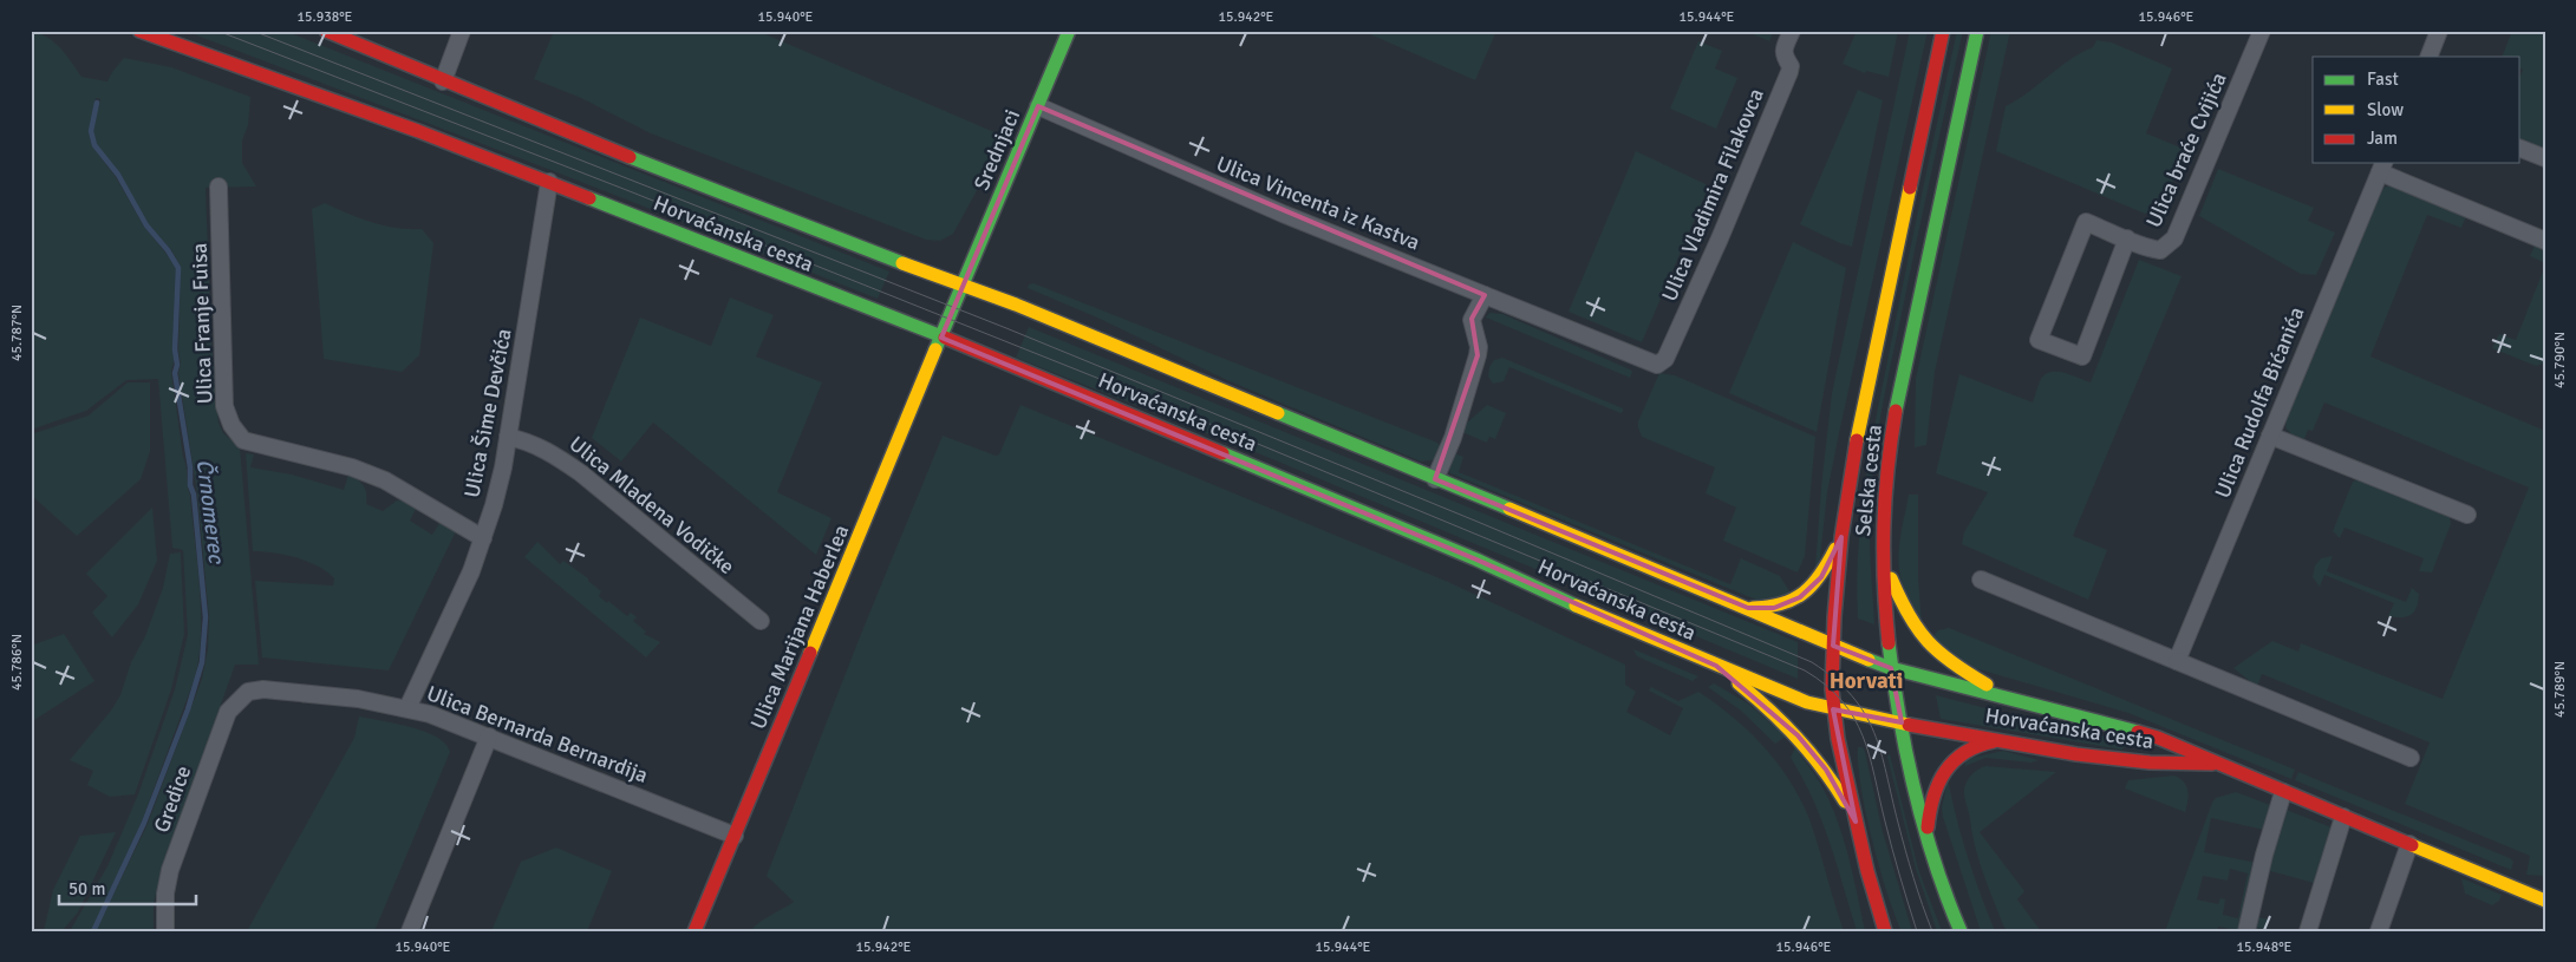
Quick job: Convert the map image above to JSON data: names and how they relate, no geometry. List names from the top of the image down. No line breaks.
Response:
{"streets":{"street":["Srednjaci","Ulica braće Cvijića","Ulica Vladimira Filakovca","Ulica Vincenta iz Kastva","Horvaćanska cesta","Ulica Franje Fuisa","Ulica Rudolfa Bićanića","Ulica Šime Devčića","Selska cesta","Ulica Mladena Vodičke","Ulica Marijana Haberlea","Ulica Bernarda Bernardija","Gredice"]},"crossings":[["Srednjaci","Ulica Vincenta iz Kastva"],["Srednjaci","Horvaćanska cesta"],["Srednjaci","Ulica Marijana Haberlea"],["Ulica Vladimira Filakovca","Ulica Vincenta iz Kastva"],["Horvaćanska cesta","Ulica Šime Devčića"],["Horvaćanska cesta","Selska cesta"],["Horvaćanska cesta","Ulica Marijana Haberlea"],["Ulica Franje Fuisa","Ulica Šime Devčića"],["Ulica Šime Devčića","Ulica Mladena Vodičke"],["Ulica Šime Devčića","Ulica Bernarda Bernardija"],["Ulica Marijana Haberlea","Ulica Bernarda Bernardija"],["Ulica Bernarda Bernardija","Gredice"]],"districts":["Horvati"],"water":["Črnomerec"],"legend":["Fast","Slow","Jam"],"scale_bar":"50 m","coordinates":["15.938°E","15.940°E","15.942°E","15.944°E","15.946°E","45.787°N","45.790°N","45.786°N","45.789°N","15.948°E"]}
